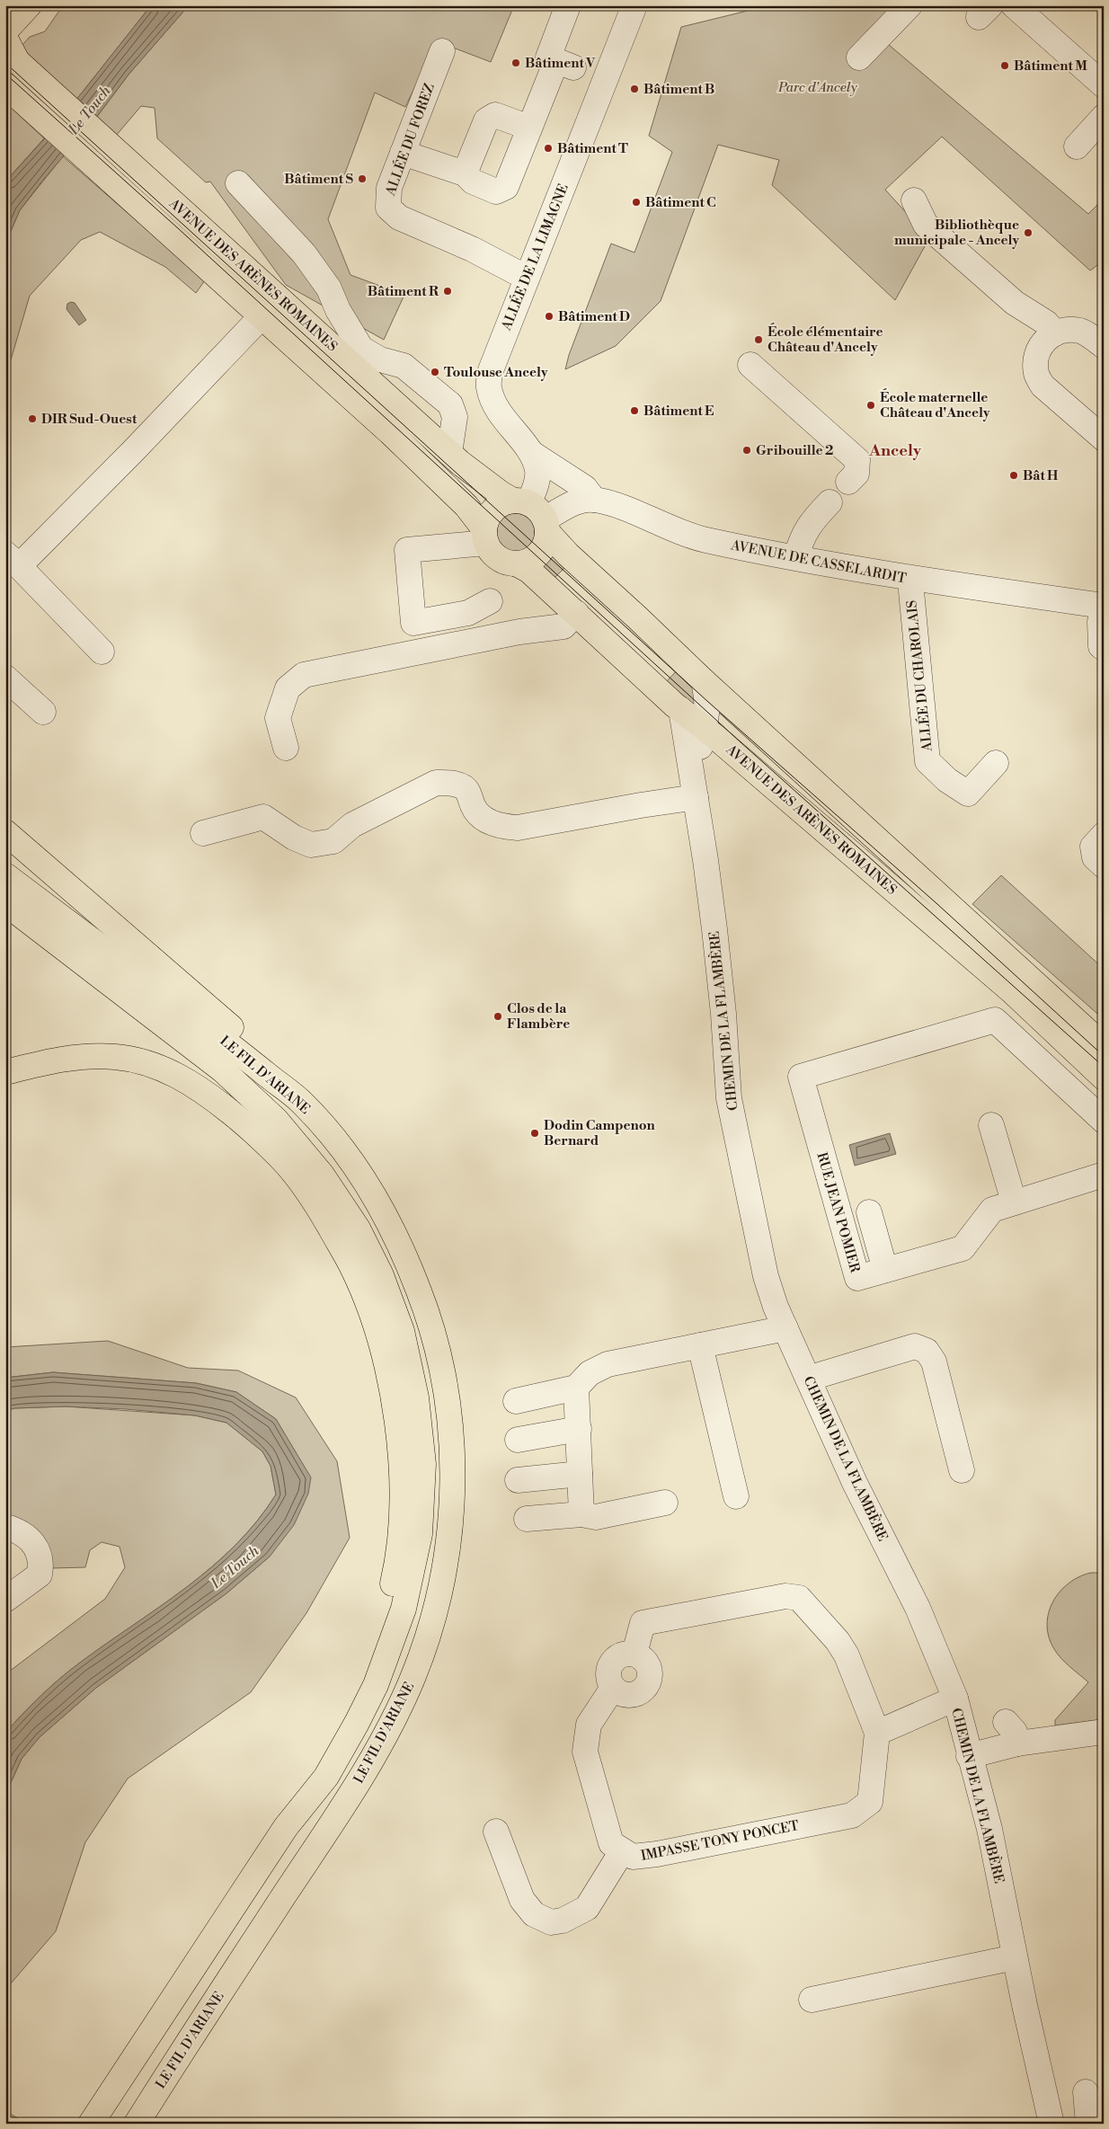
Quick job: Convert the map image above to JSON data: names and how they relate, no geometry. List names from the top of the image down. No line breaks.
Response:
{"streets":{"main road":["AVENUE DES ARÈNES ROMAINES","LE FIL D'ARIANE"],"street":["ALLÉE DU FOREZ","ALLÉE DE LA LIMAGNE","AVENUE DE CASSELARDIT","ALLÉE DU CHAROLAIS","CHEMIN DE LA FLAMBÈRE","RUE JEAN POMIER","IMPASSE TONY PONCET"]},"crossings":[["ALLÉE DU FOREZ","ALLÉE DE LA LIMAGNE"],["ALLÉE DE LA LIMAGNE","AVENUE DES ARÈNES ROMAINES"],["ALLÉE DE LA LIMAGNE","AVENUE DE CASSELARDIT"],["AVENUE DES ARÈNES ROMAINES","AVENUE DE CASSELARDIT"],["AVENUE DES ARÈNES ROMAINES","CHEMIN DE LA FLAMBÈRE"],["AVENUE DE CASSELARDIT","ALLÉE DU CHAROLAIS"]],"districts":["Ancely"],"water":["Le Touch"],"parks":["Parc d'Ancely"],"places":["Bâtiment V","Bâtiment M","Bâtiment B","Bâtiment T","Bâtiment S","Bâtiment C","Bibliothèque municipale - Ancely","Bâtiment R","Bâtiment D","École élémentaire Château d'Ancely","Toulouse Ancely","École maternelle Château d'Ancely","Bâtiment E","DIR Sud-Ouest","Gribouille 2","Bât H","Clos de la Flambère","Dodin Campenon Bernard"]}
